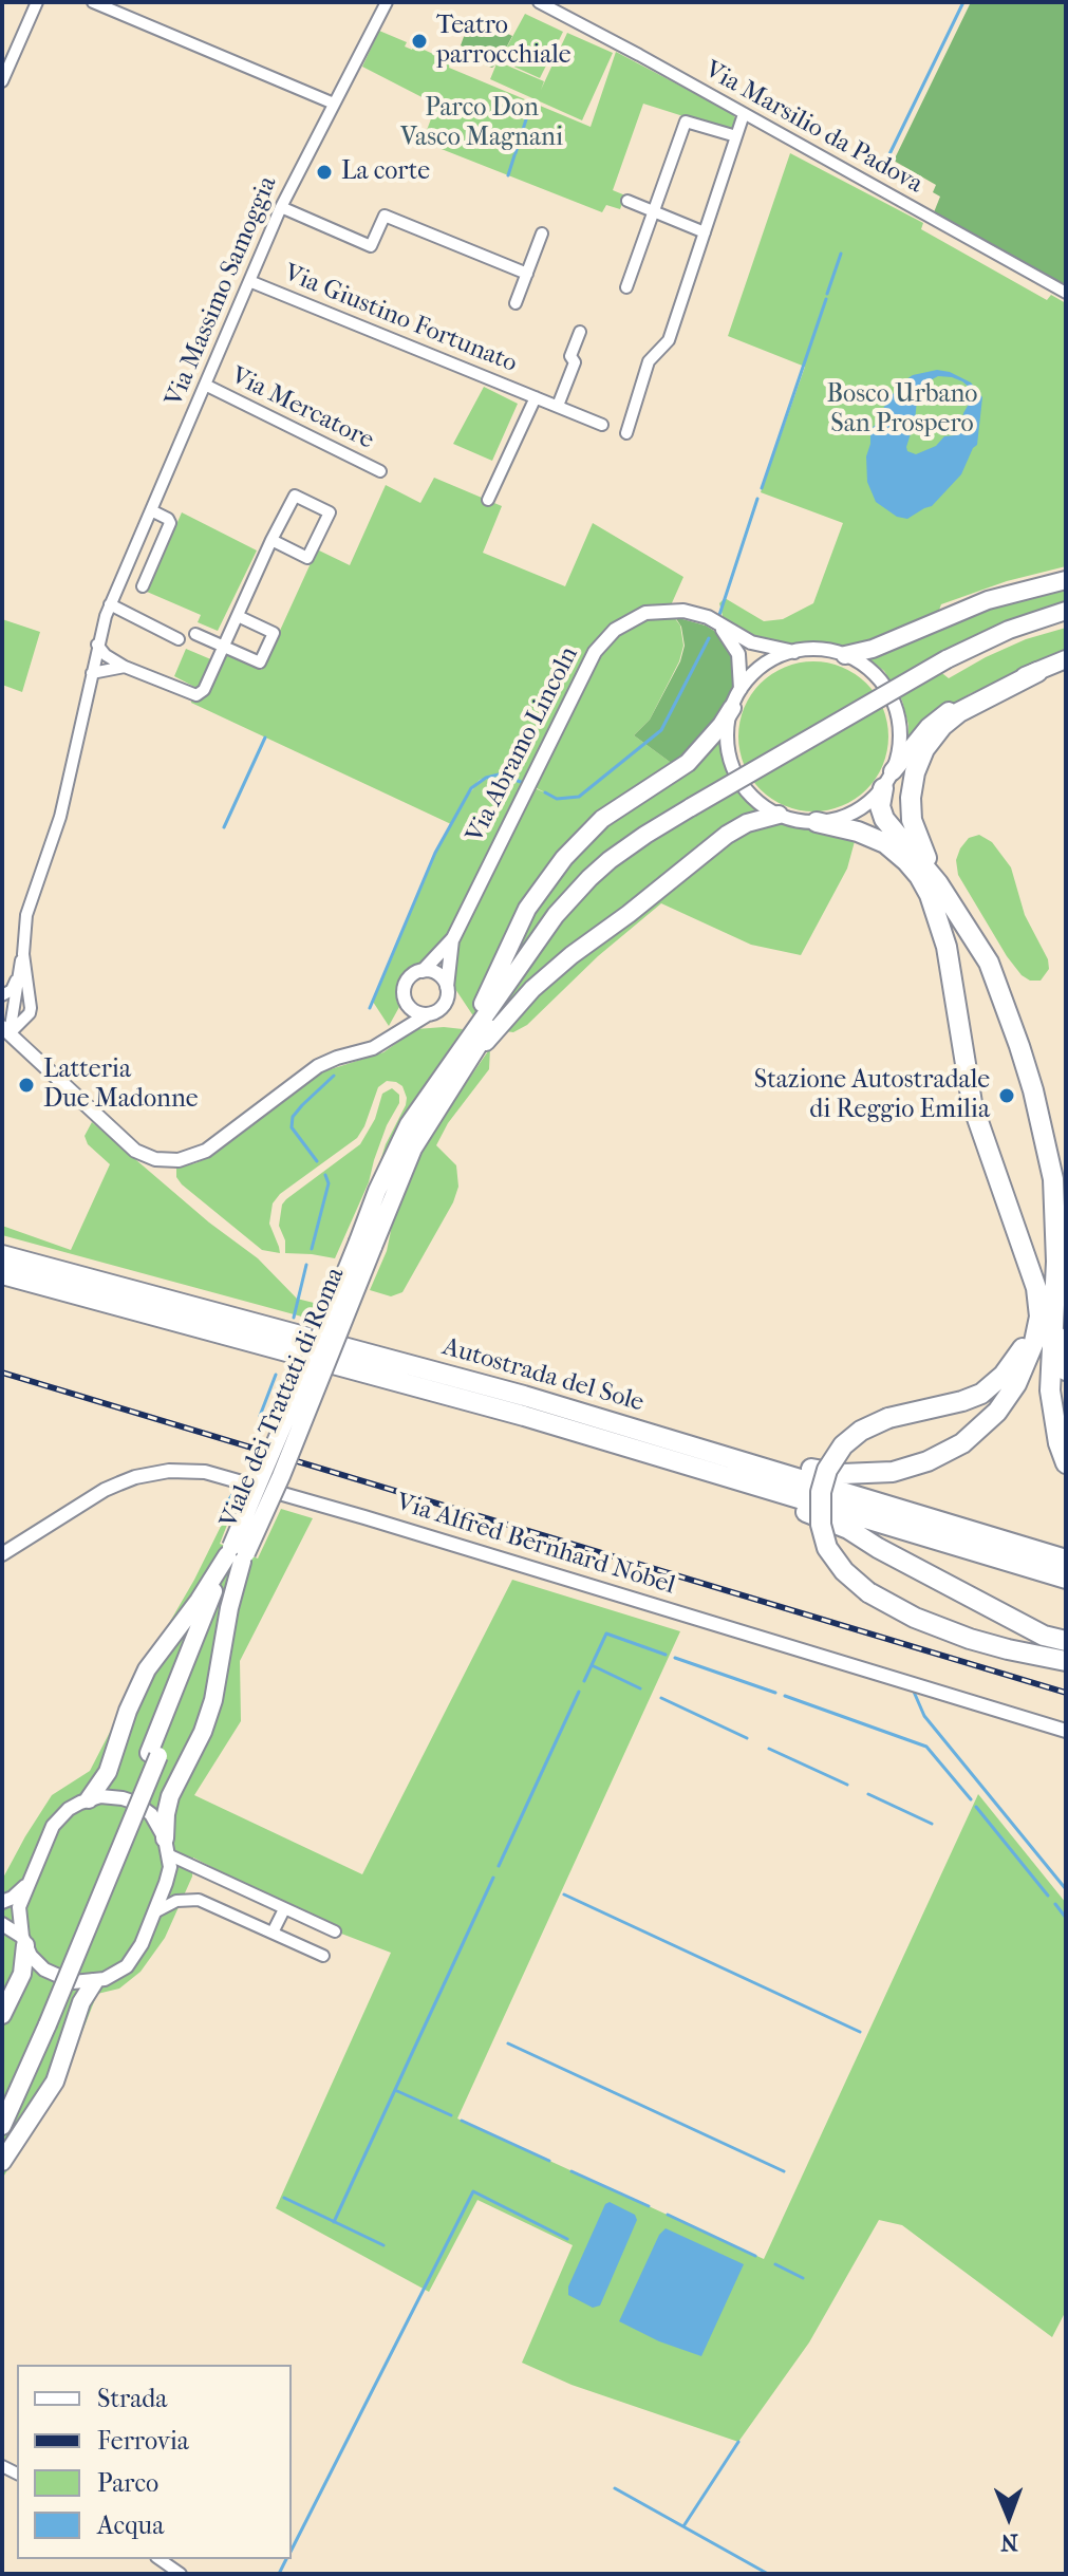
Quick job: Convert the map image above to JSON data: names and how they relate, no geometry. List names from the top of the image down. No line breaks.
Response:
{"streets":{"highway":["Autostrada del Sole","Viale dei Trattati di Roma"],"street":["Via Marsilio da Padova","Via Massimo Samoggia","Via Giustino Fortunato","Via Mercatore","Via Abramo Lincoln","Via Alfred Bernhard Nobel"]},"crossings":[["Via Massimo Samoggia","Via Giustino Fortunato"],["Via Massimo Samoggia","Via Mercatore"],["Via Massimo Samoggia","Via Abramo Lincoln"]],"parks":["Parco Don Vasco Magnani","Bosco Urbano San Prospero"],"places":["Teatro parrocchiale","La corte","Latteria Due Madonne","Stazione Autostradale di Reggio Emilia"],"legend":["Strada","Ferrovia","Parco","Acqua"],"north":"bottom"}
